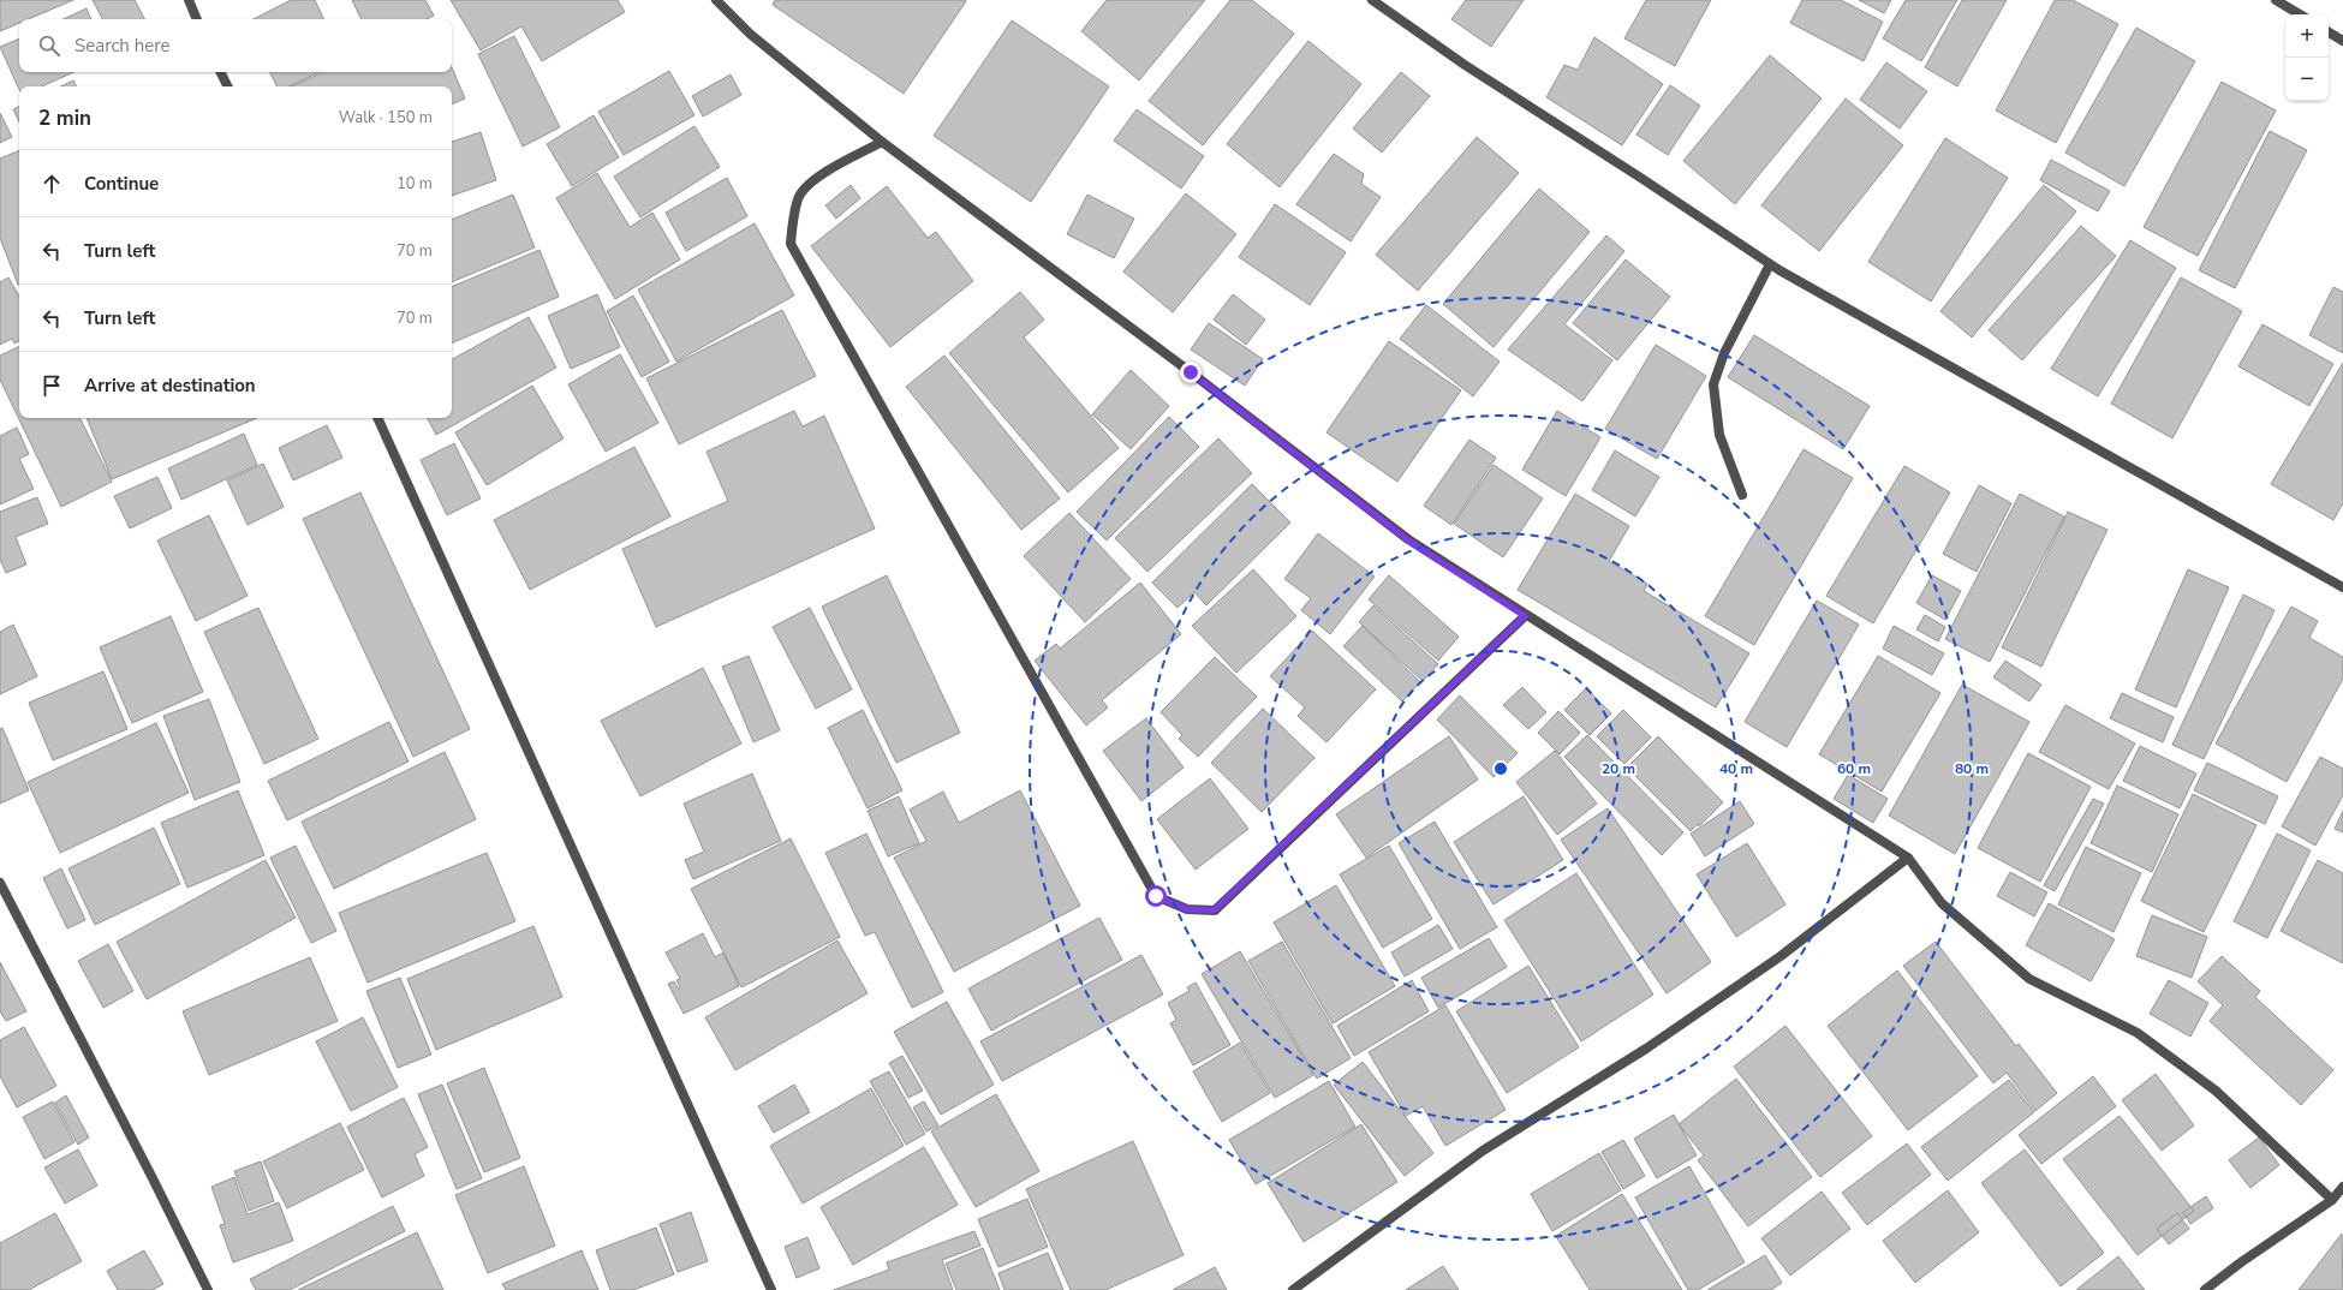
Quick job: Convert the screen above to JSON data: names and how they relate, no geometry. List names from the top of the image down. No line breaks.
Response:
{"page":{"map_buttons":["+","−"],"search":"Search here","heading":["2 min","Walk · 150 m"],"list":[["Continue","10 m"],["Turn left","70 m"],["Turn left","70 m"],"Arrive at destination"]},"rings":["20 m","40 m","60 m","80 m"]}
